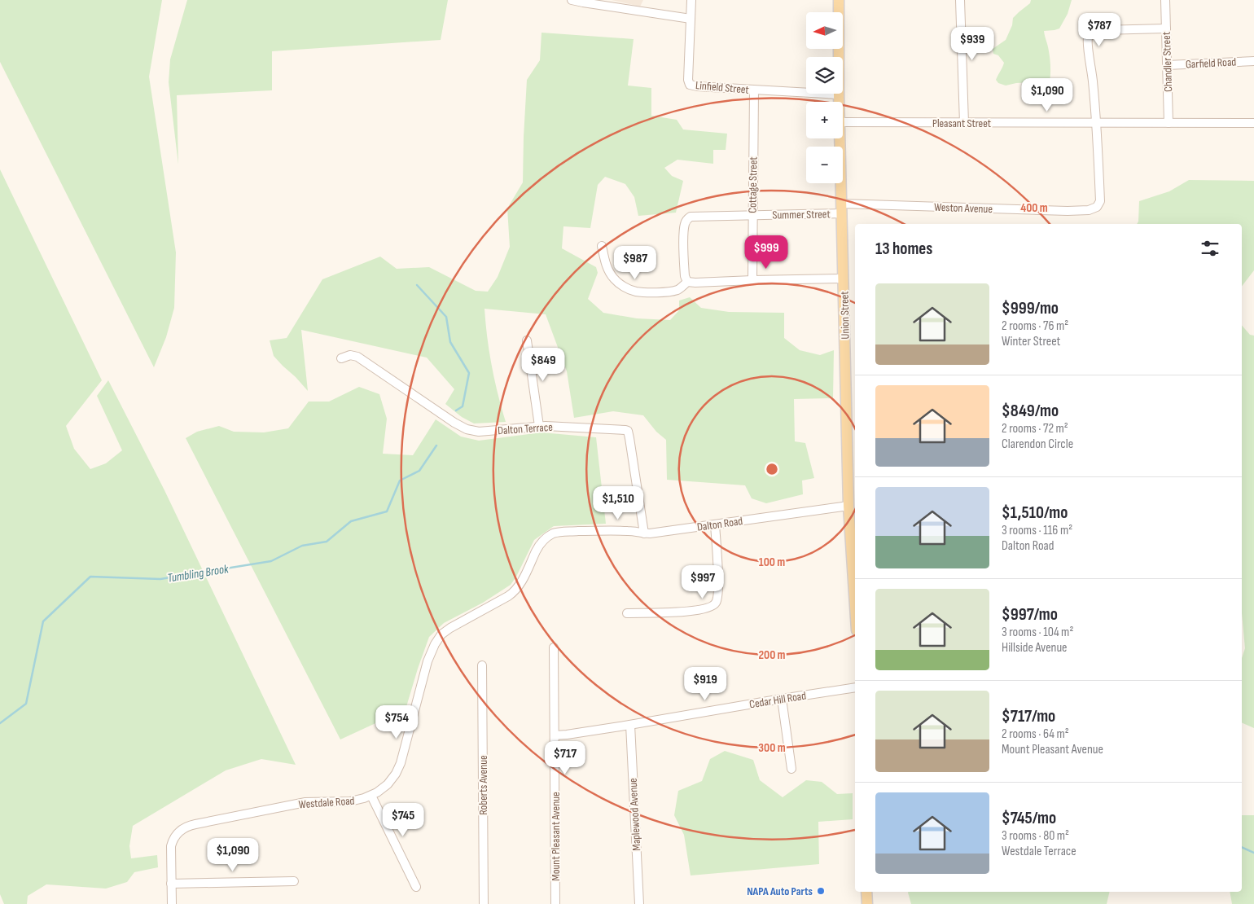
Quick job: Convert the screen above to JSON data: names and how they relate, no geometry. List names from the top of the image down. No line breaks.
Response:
{"streets":{"main road":["Union Street"],"street":["Chandler Street","Garfield Road","Linfield Street","Pleasant Street","Cottage Street","Weston Avenue","Summer Street","Dalton Terrace","Dalton Road","Cedar Hill Road","Roberts Avenue","Westdale Road","Maplewood Avenue","Mount Pleasant Avenue"]},"crossings":[["Chandler Street","Garfield Road"],["Chandler Street","Pleasant Street"],["Linfield Street","Cottage Street"],["Linfield Street","Union Street"],["Pleasant Street","Weston Avenue"],["Cottage Street","Summer Street"],["Weston Avenue","Summer Street"],["Weston Avenue","Union Street"],["Summer Street","Union Street"],["Union Street","Dalton Road"],["Dalton Terrace","Dalton Road"],["Dalton Road","Westdale Road"],["Cedar Hill Road","Maplewood Avenue"],["Cedar Hill Road","Mount Pleasant Avenue"]],"water":["Tumbling Brook"],"places":["NAPA Auto Parts"],"north":"left","page":{"map_buttons":["+","−"],"price":["$787","$939","$1,090","$999","$987","$849","$1,510","$997","$919","$754","$717","$745","$1,090"],"heading":"13 homes","list":[{"name":"$999/mo","note":"2 rooms · 76 m² · Winter Street"},{"name":"$849/mo","note":"2 rooms · 72 m² · Clarendon Circle"},{"name":"$1,510/mo","note":"3 rooms · 116 m² · Dalton Road"},{"name":"$997/mo","note":"3 rooms · 104 m² · Hillside Avenue"},{"name":"$717/mo","note":"2 rooms · 64 m² · Mount Pleasant Avenue"},{"name":"$745/mo","note":"3 rooms · 80 m² · Westdale Terrace"}]},"rings":["400 m","100 m","200 m","300 m"]}
